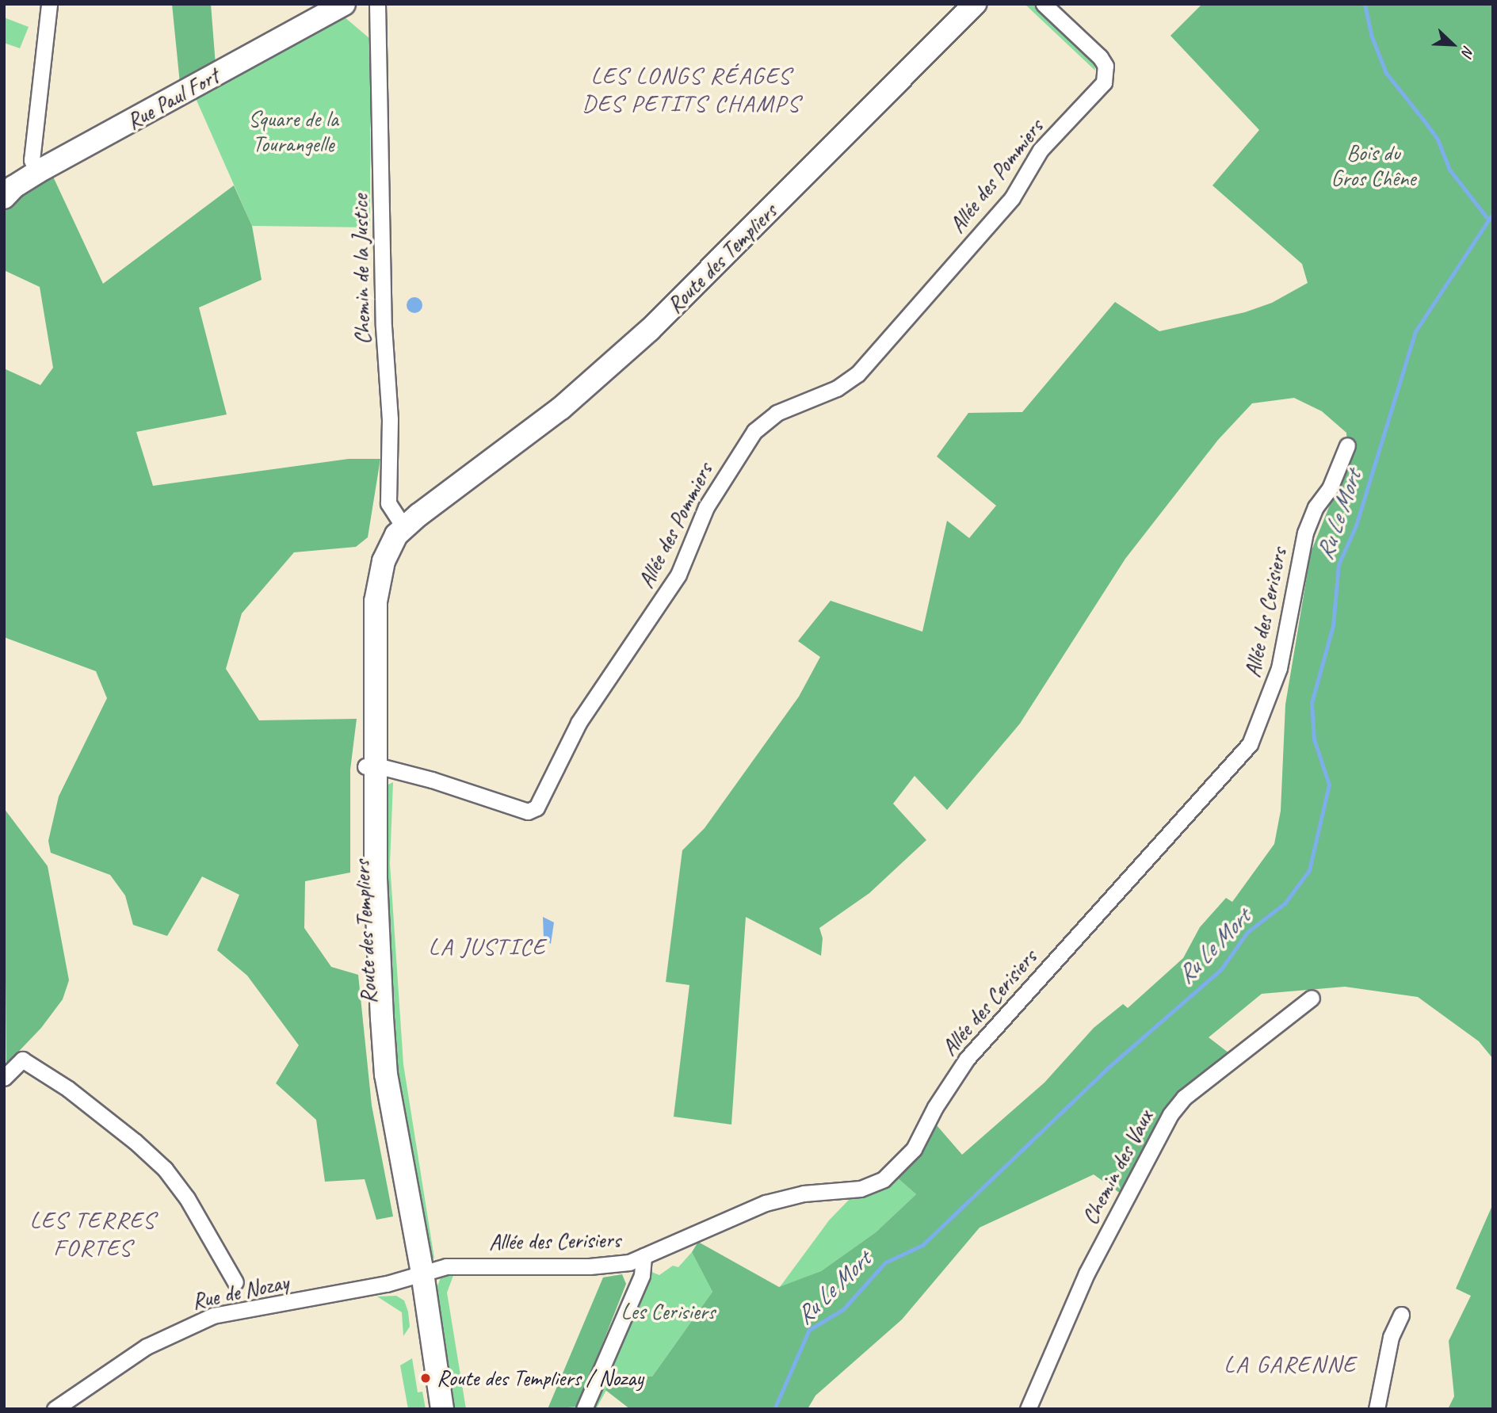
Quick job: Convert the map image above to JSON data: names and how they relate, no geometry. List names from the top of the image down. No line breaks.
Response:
{"streets":{"main road":["Rue Paul Fort","Route des Templiers"],"street":["Allée des Pommiers","Chemin de la Justice","Allée des Cerisiers","Chemin des Vaux","Rue de Nozay"]},"crossings":[["Allée des Pommiers","Route des Templiers"],["Route des Templiers","Chemin de la Justice"],["Route des Templiers","Allée des Cerisiers"],["Route des Templiers","Rue de Nozay"],["Allée des Cerisiers","Rue de Nozay"]],"districts":["LES LONGS RÉAGES DES PETITS CHAMPS","LA JUSTICE","LES TERRES FORTES","LA GARENNE"],"water":["Ru Le Mort"],"parks":["Square de la Tourangelle","Bois du Gros Chêne","Les Cerisiers"],"places":["Route des Templiers / Nozay"],"north":"bottom right"}
